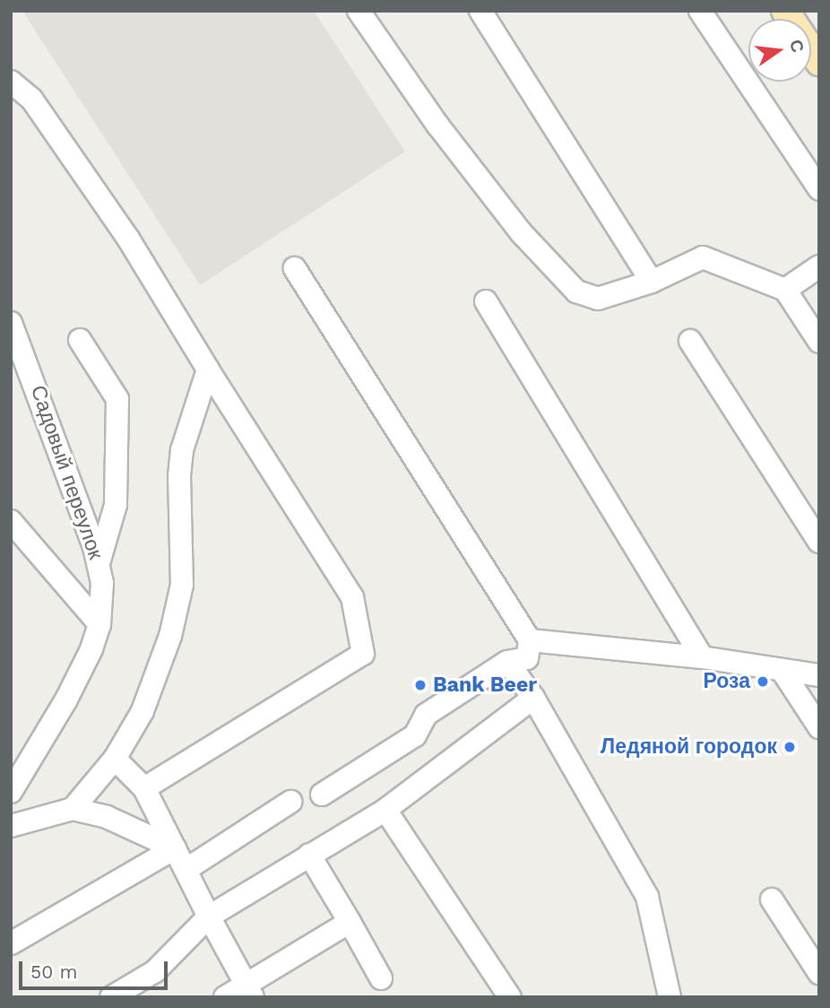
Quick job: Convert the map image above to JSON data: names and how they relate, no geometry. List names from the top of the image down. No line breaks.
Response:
{"streets":{"street":["Садовый переулок"]},"places":["Роза","Bank Beer","Ледяной городок"],"scale_bar":"50 m","north":"right"}
